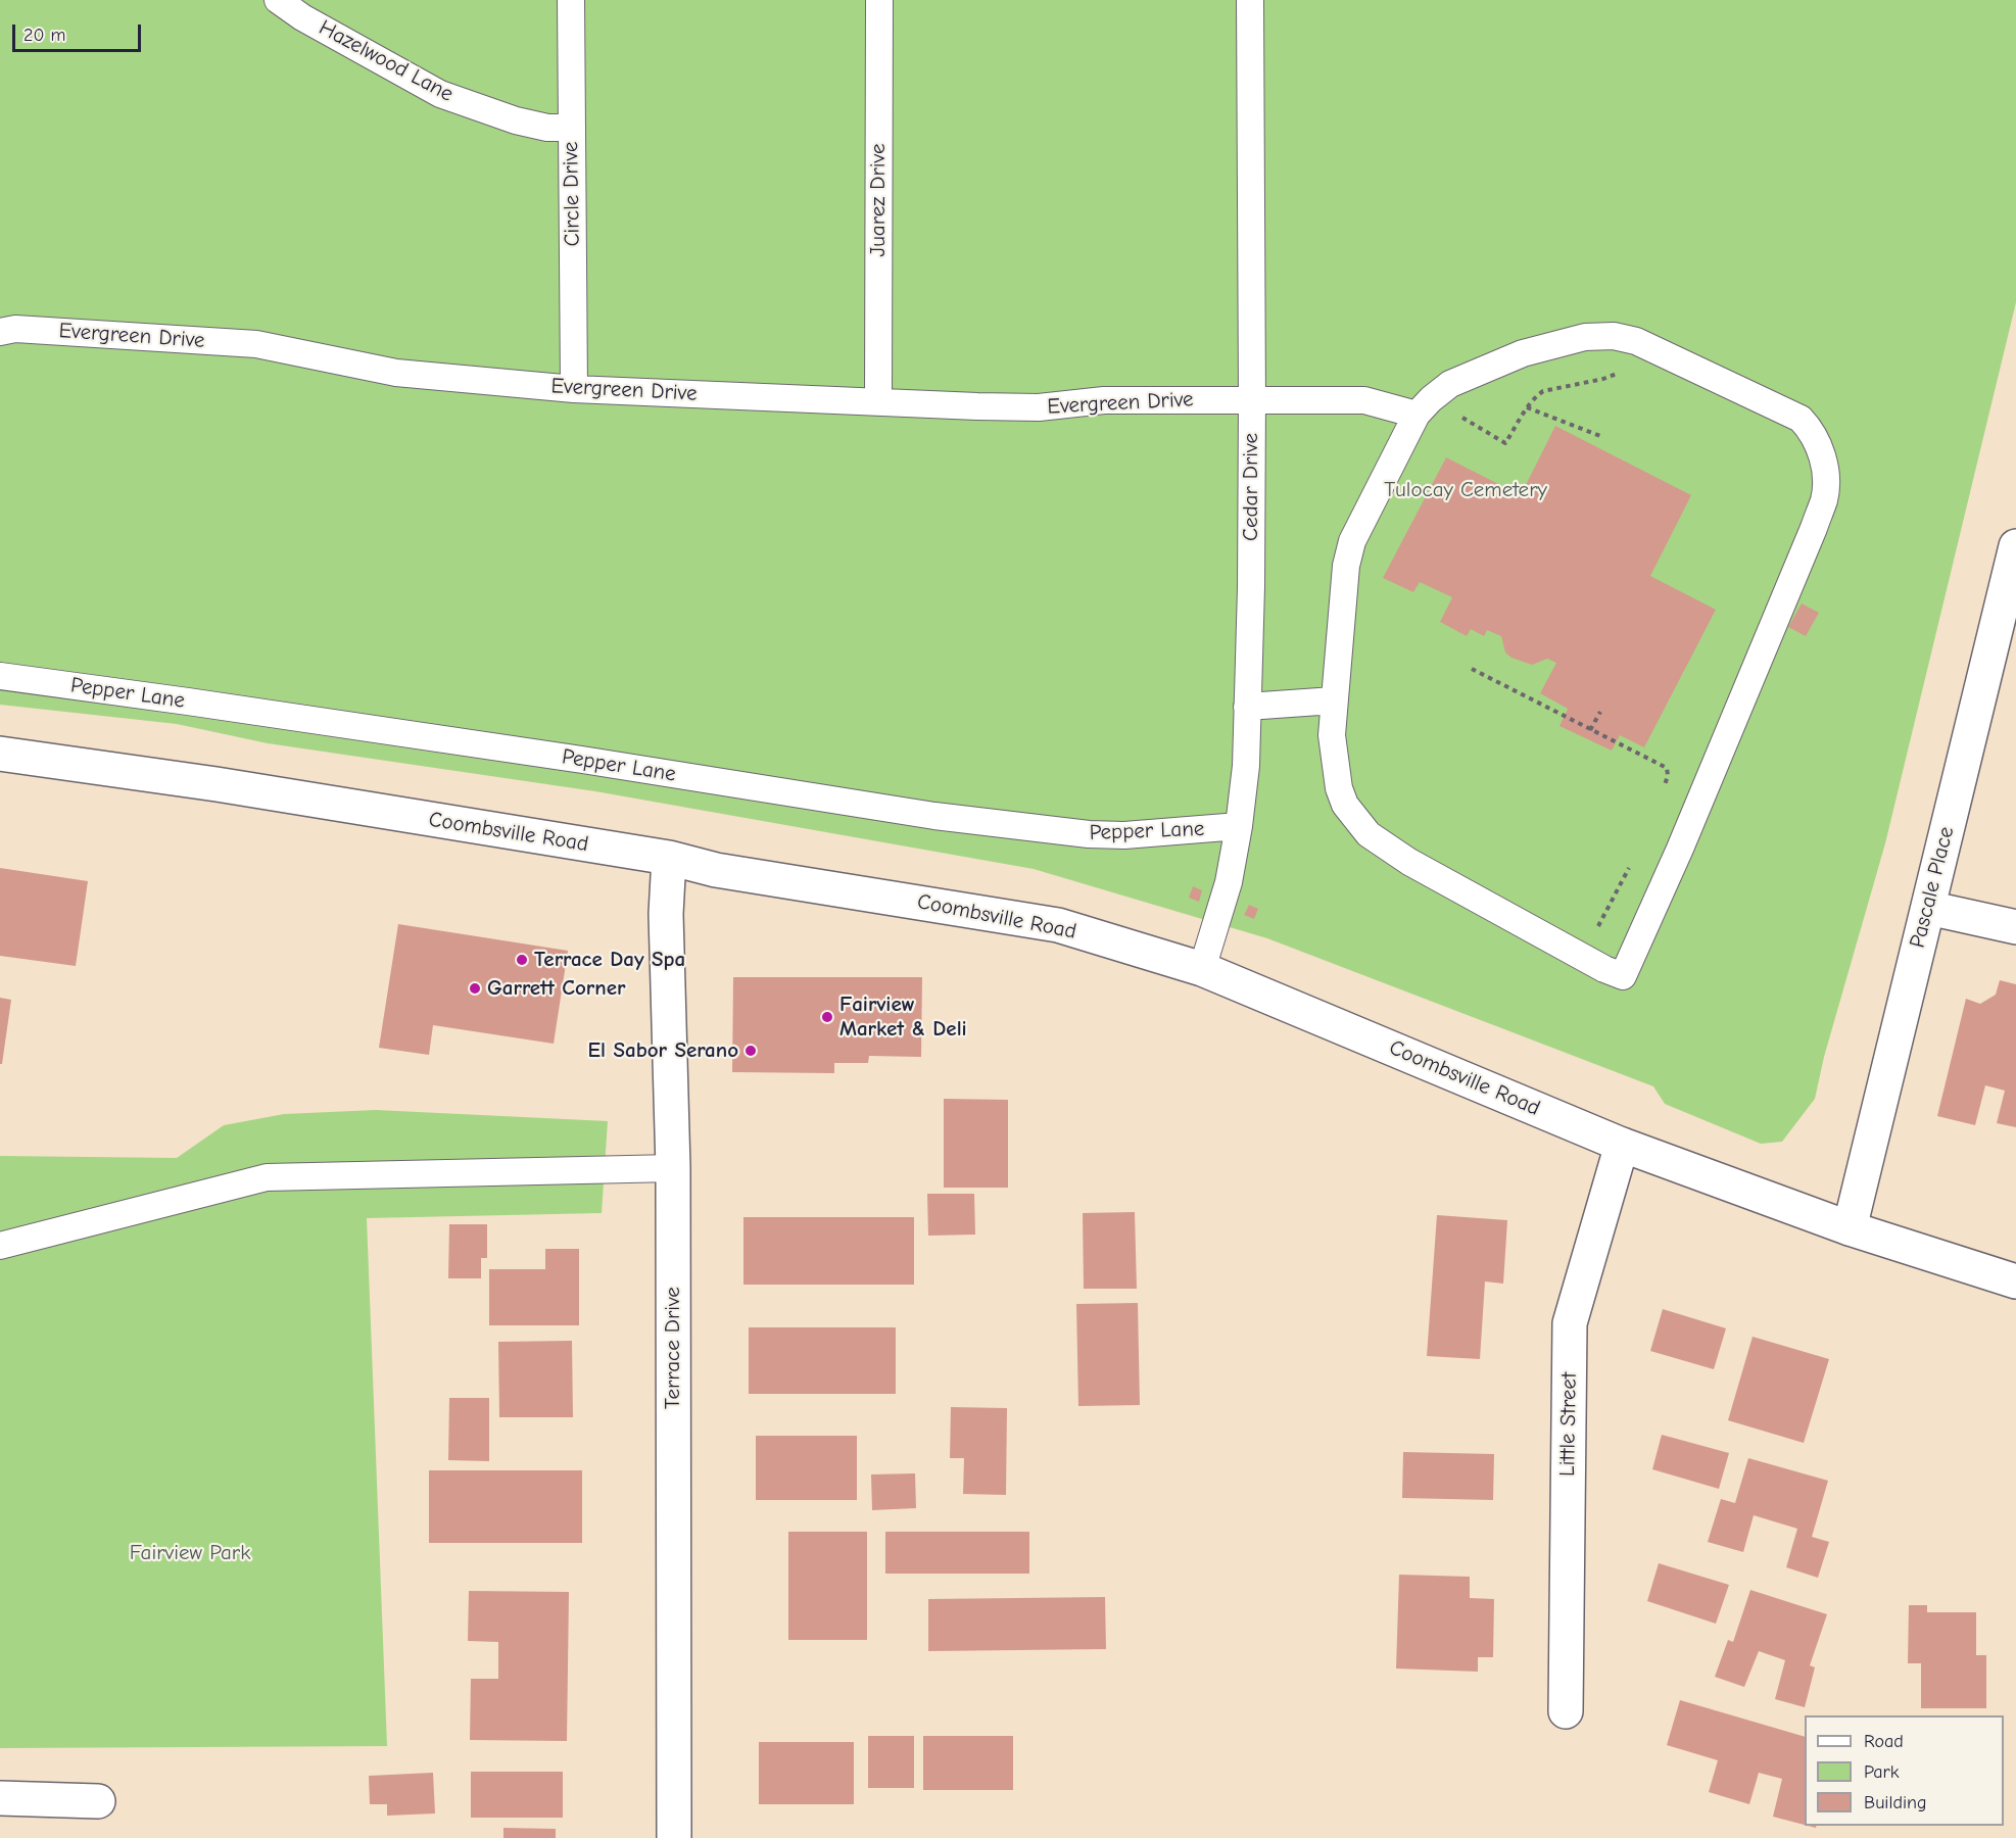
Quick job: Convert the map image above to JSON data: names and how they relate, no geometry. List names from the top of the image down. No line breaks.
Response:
{"streets":{"street":["Coombsville Road","Pascale Place","Terrace Drive","Little Street"],"lane":["Hazelwood Lane","Circle Drive","Juarez Drive","Evergreen Drive","Cedar Drive","Pepper Lane"]},"crossings":[["Hazelwood Lane","Circle Drive"],["Circle Drive","Evergreen Drive"],["Juarez Drive","Evergreen Drive"],["Evergreen Drive","Cedar Drive"],["Cedar Drive","Pepper Lane"],["Cedar Drive","Coombsville Road"],["Coombsville Road","Pascale Place"],["Coombsville Road","Terrace Drive"],["Coombsville Road","Little Street"]],"parks":["Tulocay Cemetery","Fairview Park"],"places":["Terrace Day Spa","Garrett Corner","Fairview Market & Deli","El Sabor Serano"],"legend":["Road","Park","Building"],"scale_bar":"20 m"}
